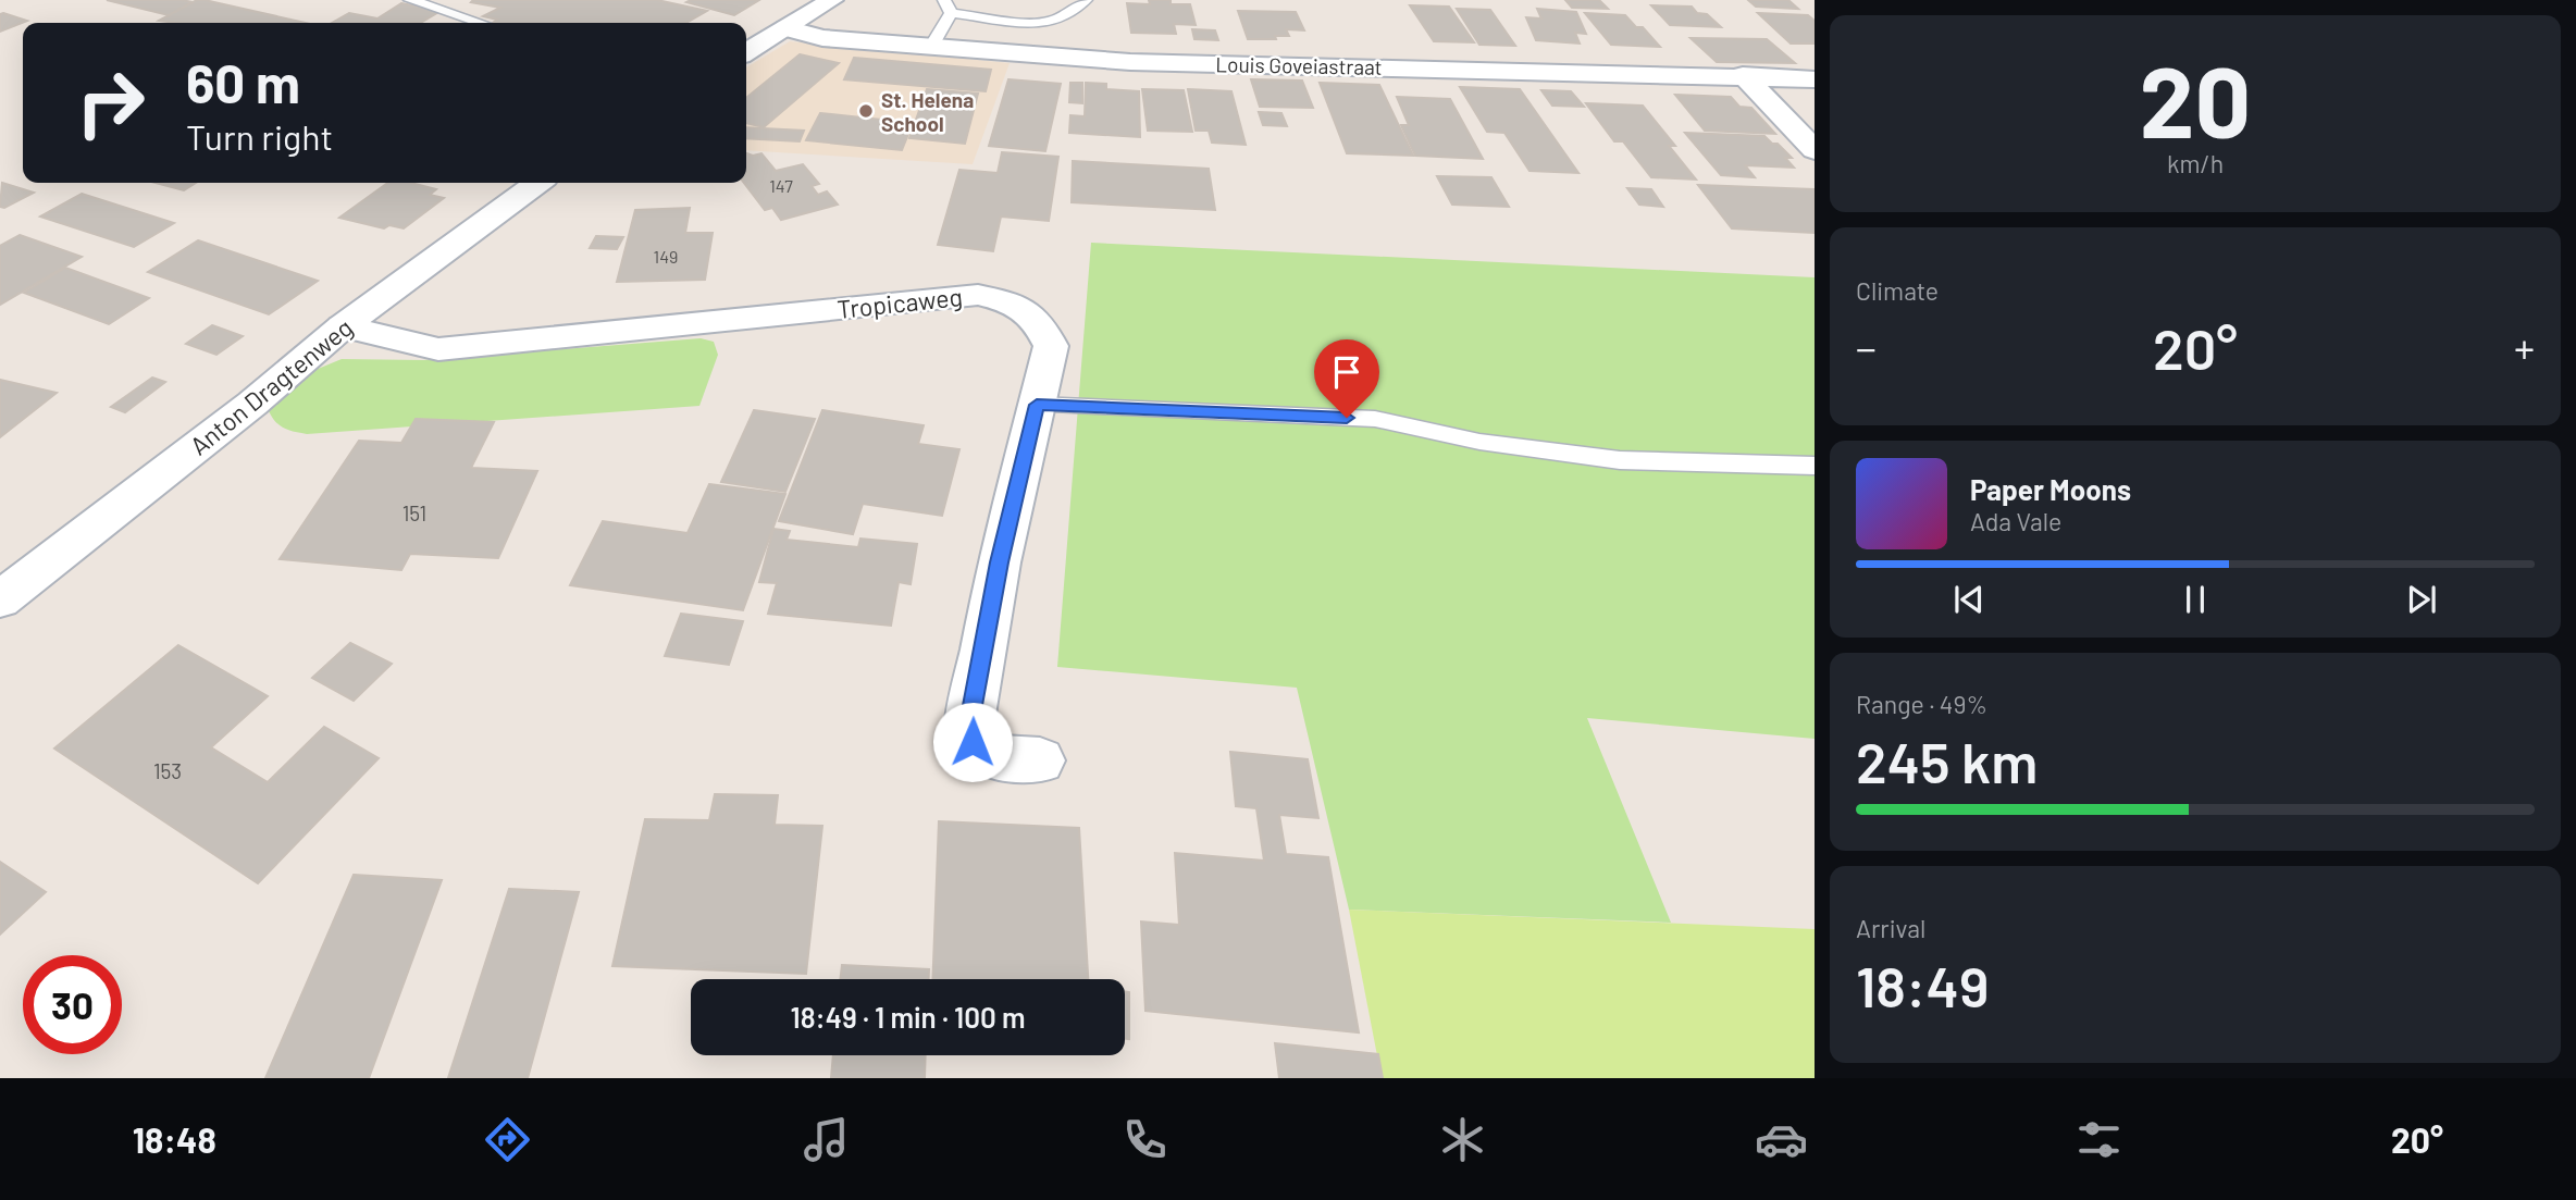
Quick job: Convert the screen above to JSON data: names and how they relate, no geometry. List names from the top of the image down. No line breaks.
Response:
{"streets":{"street":["Louis Goveiastraat","Tropicaweg","Anton Dragtenweg"]},"crossings":[["Tropicaweg","Anton Dragtenweg"]],"places":["St. Helena School"],"house_numbers":["147","149","151","153"],"page":{"tile":[["20","km/h"],"Climate",["Range · 49%","245 km"],["Arrival","18:49"]],"turn":["60 m","Turn right"],"heat":["−","20°","+"],"song":["Paper Moons","Ada Vale"],"limit":"30","trip":"18:49 · 1 min · 100 m","tabs":["18:48","20°"]}}
